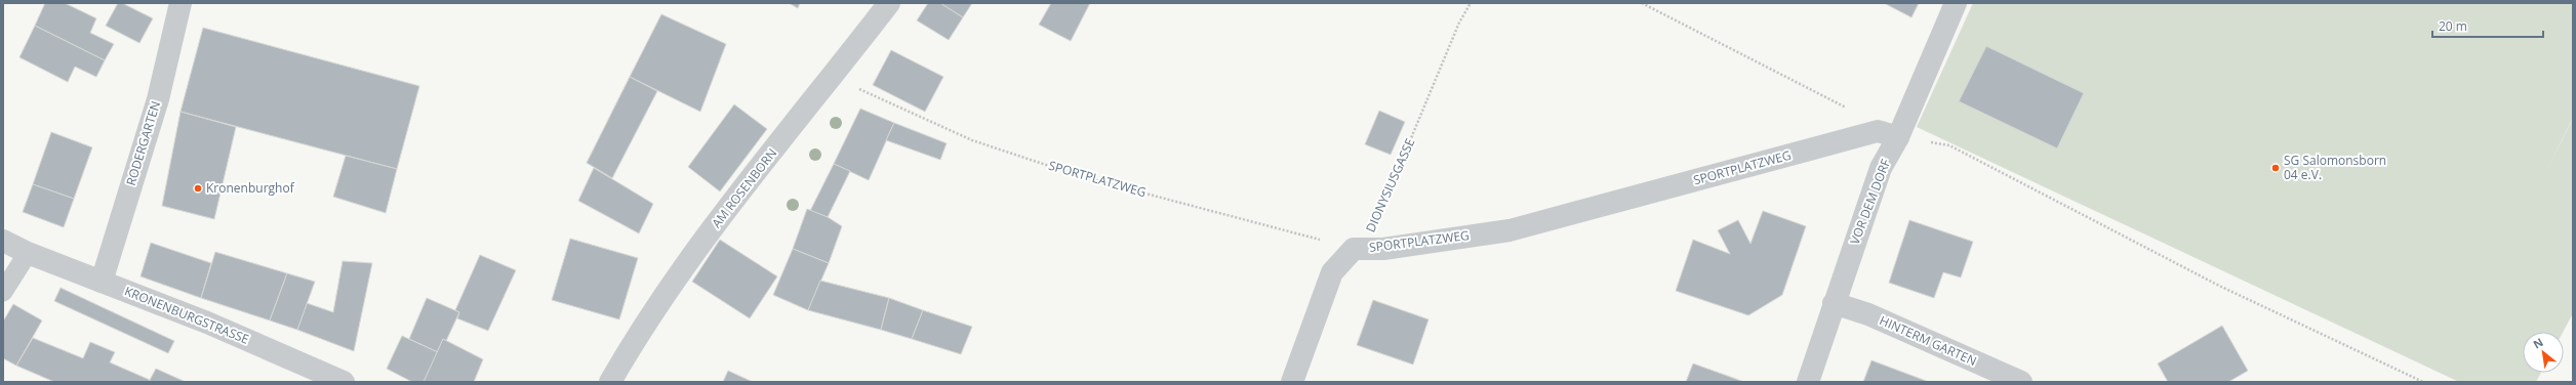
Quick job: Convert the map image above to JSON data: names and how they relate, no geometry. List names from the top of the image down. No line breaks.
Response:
{"streets":{"street":["RODERGARTEN","SPORTPLATZWEG","AM ROSENBORN","VOR DEM DORF","KRONENBURGSTRASSE","HINTERM GARTEN"],"path":["DIONYSIUSGASSE"]},"crossings":[["RODERGARTEN","KRONENBURGSTRASSE"],["SPORTPLATZWEG","DIONYSIUSGASSE"],["SPORTPLATZWEG","AM ROSENBORN"],["SPORTPLATZWEG","VOR DEM DORF"],["VOR DEM DORF","HINTERM GARTEN"]],"places":["SG Salomonsborn 04 e.V.","Kronenburghof"],"scale_bar":"20 m","north":"top left"}
